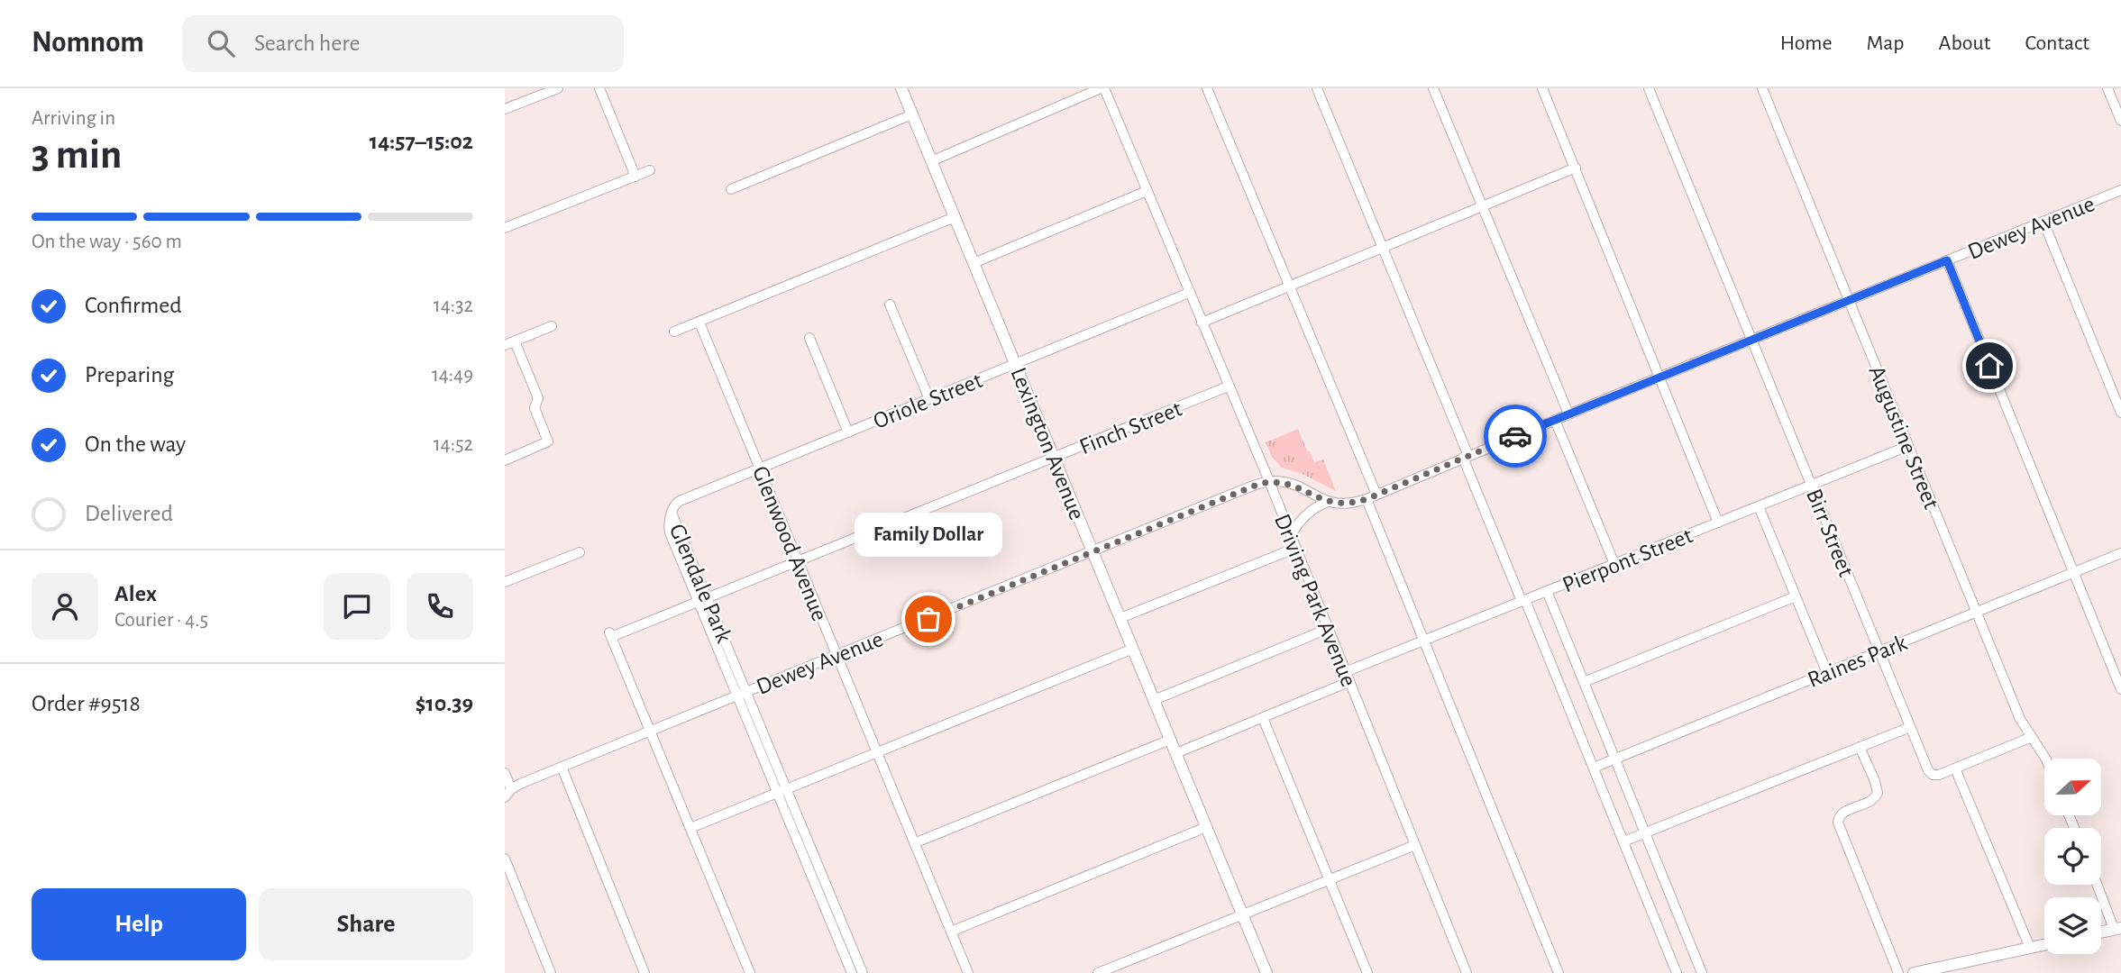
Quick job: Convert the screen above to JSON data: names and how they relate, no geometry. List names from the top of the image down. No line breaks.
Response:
{"streets":{"main road":["Lexington Avenue"],"street":["Dewey Avenue","Oriole Street","Finch Street","Augustine Street","Birr Street","Glenwood Avenue","Pierpont Street","Glendale Park","Driving Park Avenue","Raines Park"]},"crossings":[["Dewey Avenue","Finch Street"],["Dewey Avenue","Augustine Street"],["Dewey Avenue","Lexington Avenue"],["Dewey Avenue","Birr Street"],["Dewey Avenue","Glenwood Avenue"],["Dewey Avenue","Glendale Park"],["Dewey Avenue","Driving Park Avenue"],["Oriole Street","Lexington Avenue"],["Oriole Street","Glenwood Avenue"],["Oriole Street","Glendale Park"],["Oriole Street","Driving Park Avenue"],["Finch Street","Lexington Avenue"],["Finch Street","Glenwood Avenue"],["Finch Street","Glendale Park"],["Finch Street","Driving Park Avenue"],["Augustine Street","Pierpont Street"],["Augustine Street","Raines Park"],["Birr Street","Pierpont Street"],["Birr Street","Raines Park"],["Pierpont Street","Driving Park Avenue"]],"places":["Family Dollar"],"north":"right","page":{"header":"Nomnom","search":"Search here","nav":["Home","Map","About","Contact"],"heading":["3 min","Arriving in","14:57–15:02"],"panel":["Alex","Courier · 4.5","Order #9518","$10.39"],"bar":"On the way · 560 m","list":[["Confirmed","14:32"],["Preparing","14:49"],["On the way","14:52"],"Delivered"],"bubble":"Family Dollar","buttons":["Help","Share"]}}
